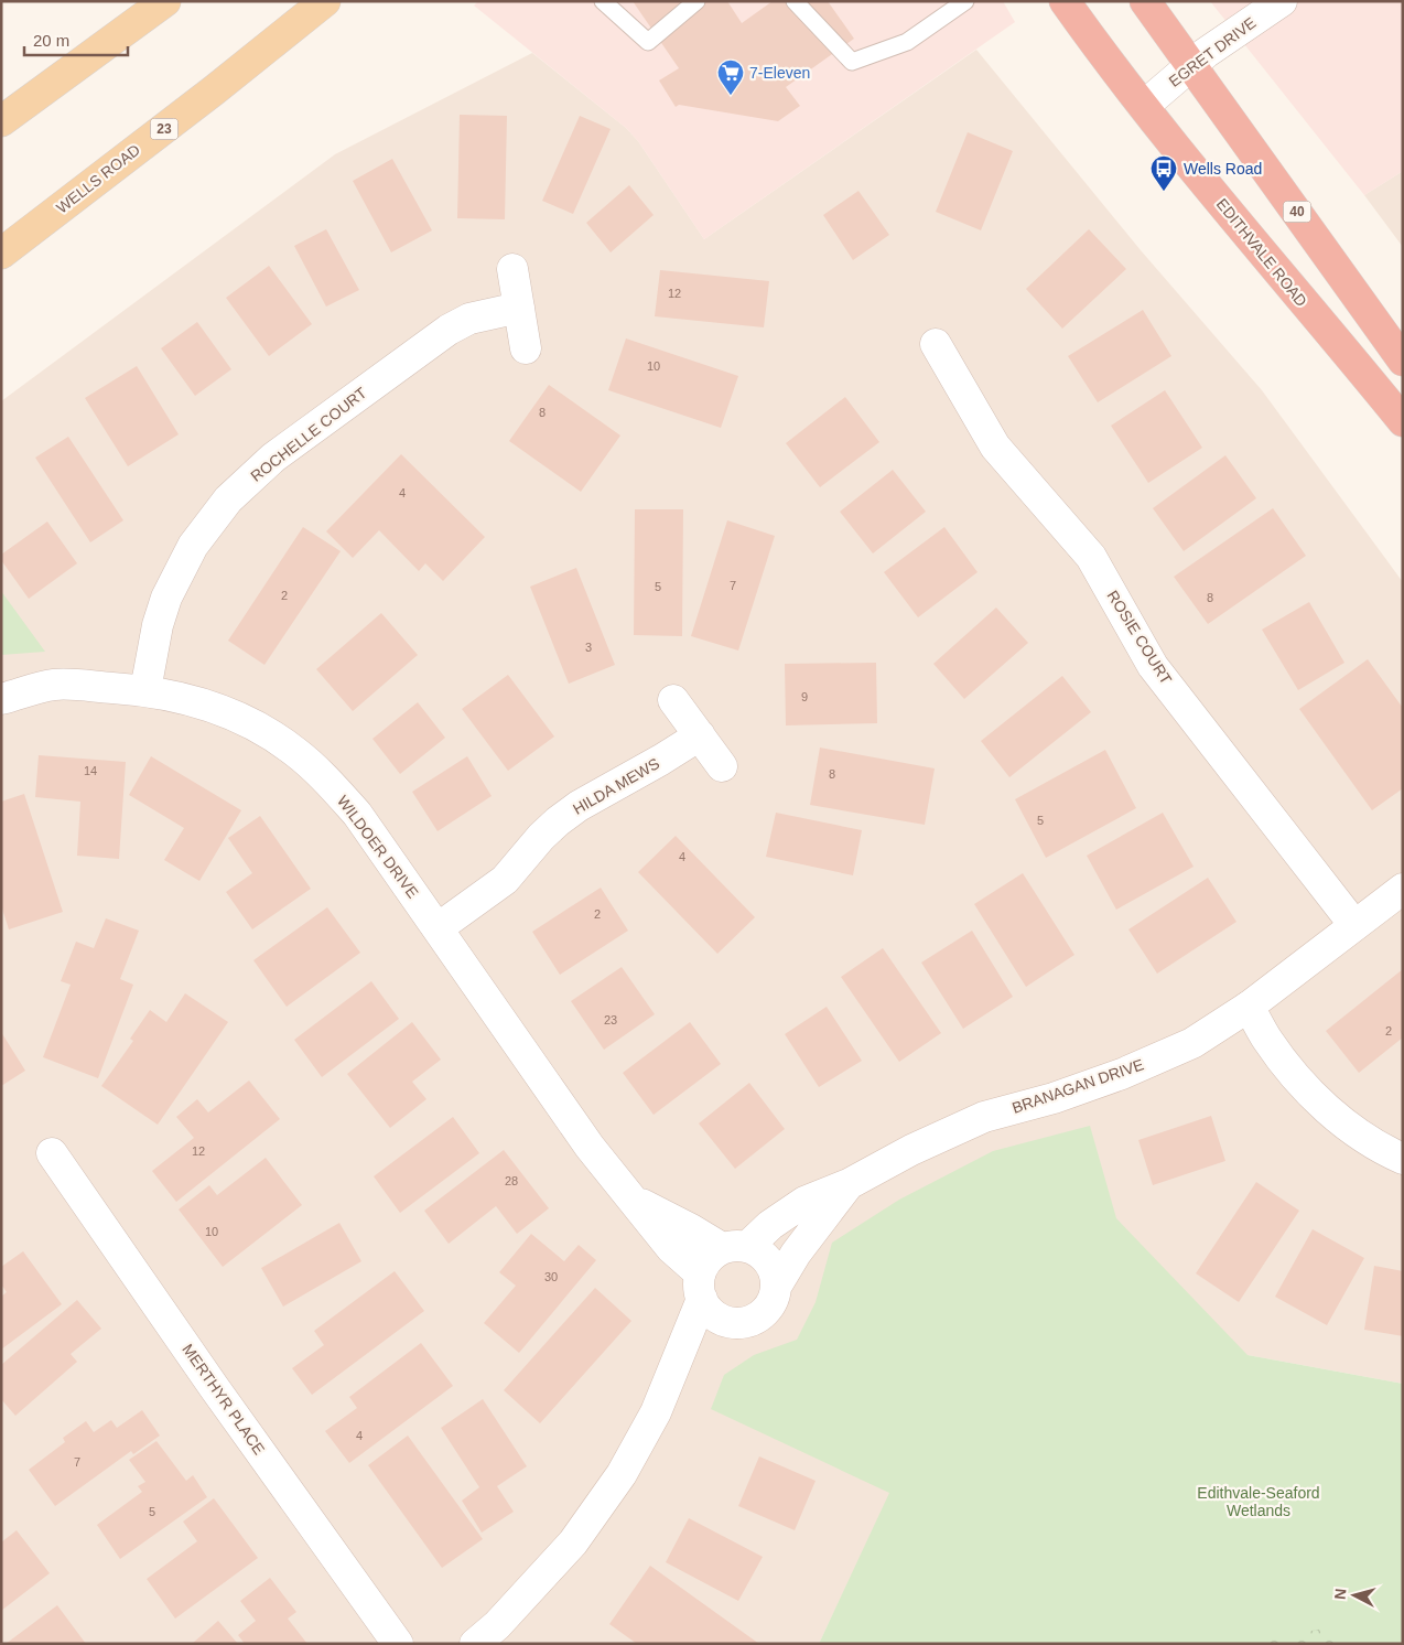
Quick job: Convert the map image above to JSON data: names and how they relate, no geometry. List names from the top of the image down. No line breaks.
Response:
{"streets":{"highway":["40","EDITHVALE ROAD"],"main road":["23","WELLS ROAD"],"street":["EGRET DRIVE","ROCHELLE COURT","ROSIE COURT","HILDA MEWS","WILDOER DRIVE","BRANAGAN DRIVE","MERTHYR PLACE"]},"crossings":[["EGRET DRIVE","40"],["EGRET DRIVE","EDITHVALE ROAD"],["ROCHELLE COURT","WILDOER DRIVE"],["ROSIE COURT","BRANAGAN DRIVE"],["HILDA MEWS","WILDOER DRIVE"],["WILDOER DRIVE","BRANAGAN DRIVE"]],"parks":["Edithvale-Seaford Wetlands"],"places":{"supermarket":["7-Eleven"],"bus stop":["Wells Road"]},"house_numbers":["12","10","8","4","7","5","2","8","3","9","14","8","5","4","2","23","2","12","28","10","30","4","7","5"],"scale_bar":"20 m","north":"left"}
